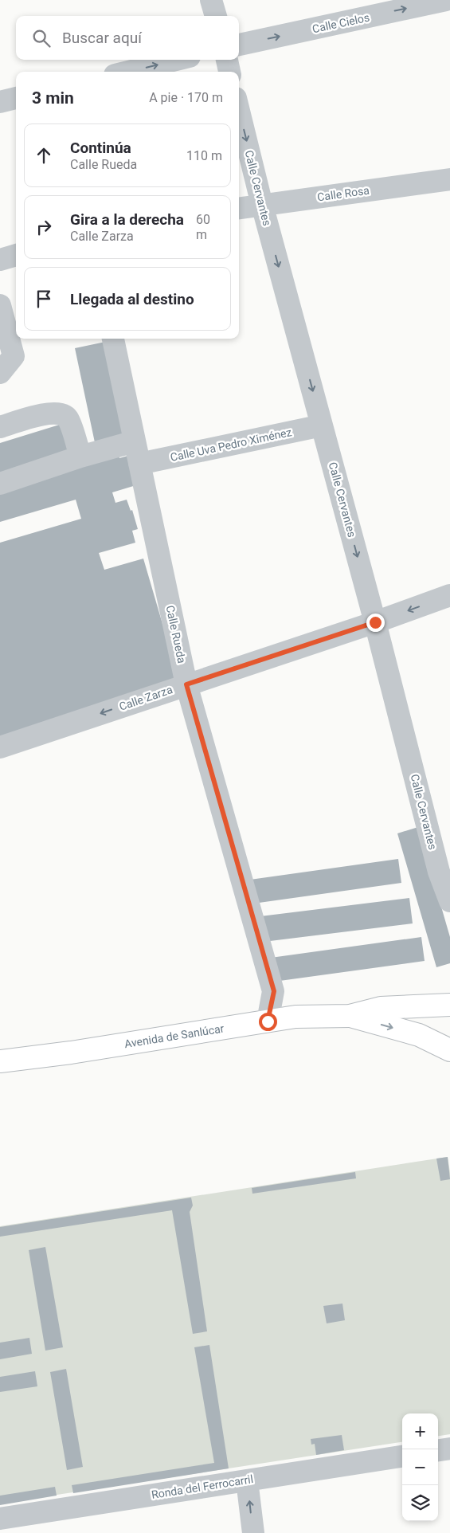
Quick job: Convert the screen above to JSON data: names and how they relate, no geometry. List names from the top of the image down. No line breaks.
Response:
{"streets":{"main road":["Avenida de Sanlúcar"],"street":["Calle Cielos","Calle Cervantes","Calle Rosa","Calle Uva Pedro Ximénez","Calle Rueda","Calle Zarza","Ronda del Ferrocarril"]},"crossings":[["Calle Cervantes","Calle Rosa"],["Calle Cervantes","Calle Uva Pedro Ximénez"],["Calle Cervantes","Calle Zarza"],["Calle Uva Pedro Ximénez","Calle Rueda"],["Calle Rueda","Calle Zarza"],["Calle Rueda","Avenida de Sanlúcar"]],"one_way":["Calle Cielos","Calle Cervantes","Calle Zarza"],"page":{"search":"Buscar aquí","heading":["3 min","A pie · 170 m"],"list":[["Continúa","Calle Rueda","110 m"],["Gira a la derecha","Calle Zarza","60 m"],"Llegada al destino"],"map_buttons":["+","−"]}}
